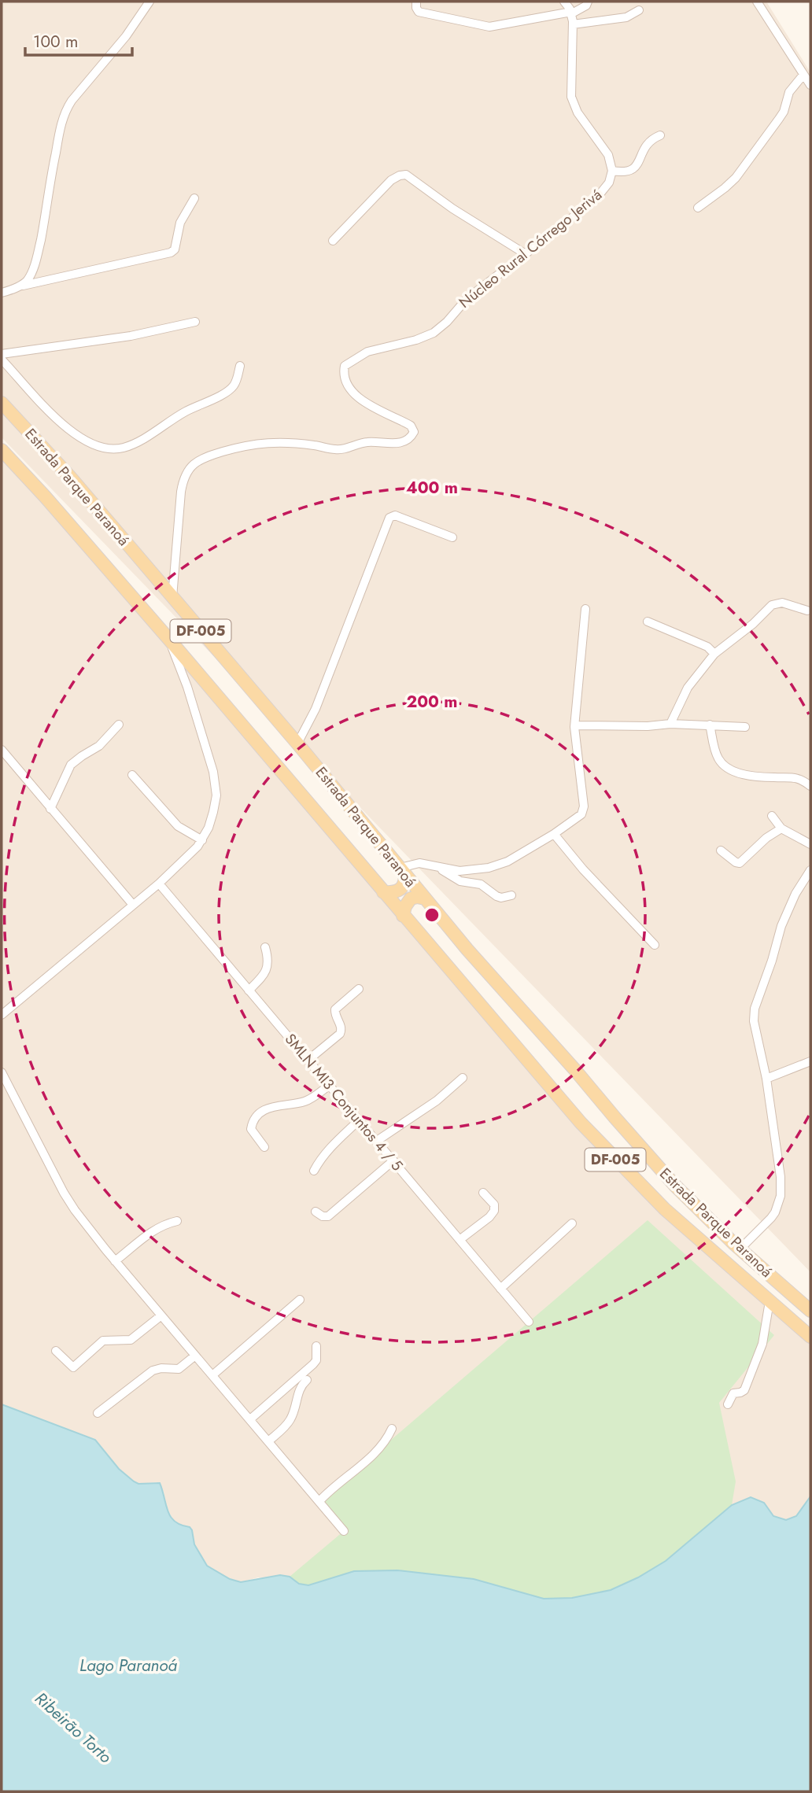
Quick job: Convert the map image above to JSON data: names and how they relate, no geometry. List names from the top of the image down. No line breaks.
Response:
{"streets":{"main road":["Estrada Parque Paranoá","DF-005"],"street":["Núcleo Rural Córrego Jerivá","SMLN MI3 Conjuntos 4 / 5"]},"crossings":[["Núcleo Rural Córrego Jerivá","Estrada Parque Paranoá"]],"water":["Lago Paranoá","Ribeirão Torto"],"scale_bar":"100 m","rings":["400 m","200 m"]}
